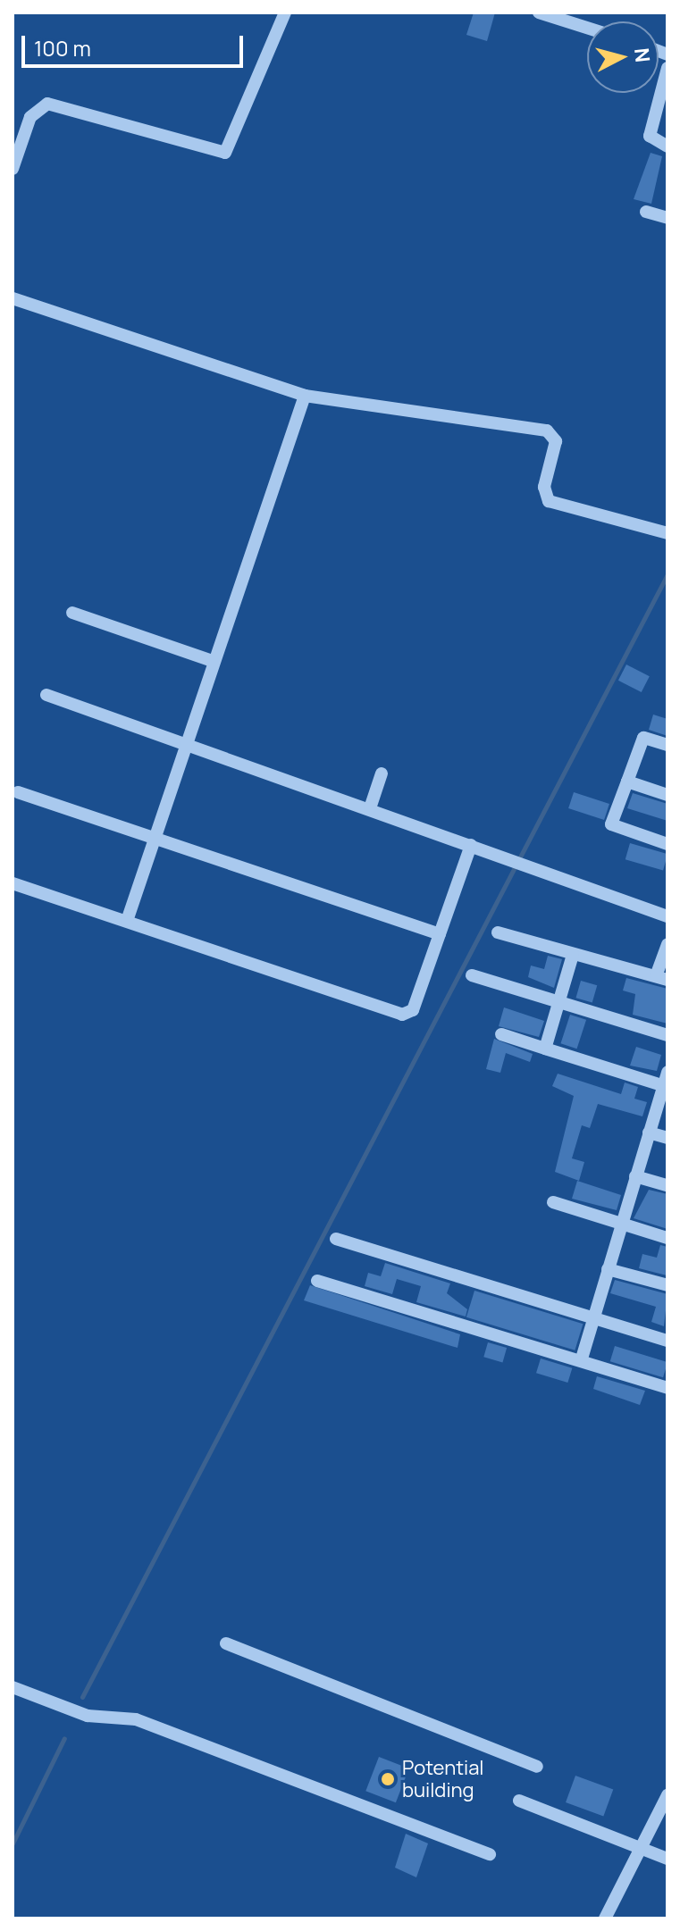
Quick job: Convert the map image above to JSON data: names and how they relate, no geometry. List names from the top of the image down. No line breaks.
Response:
{"places":["Potential building"],"scale_bar":"100 m","north":"right"}
